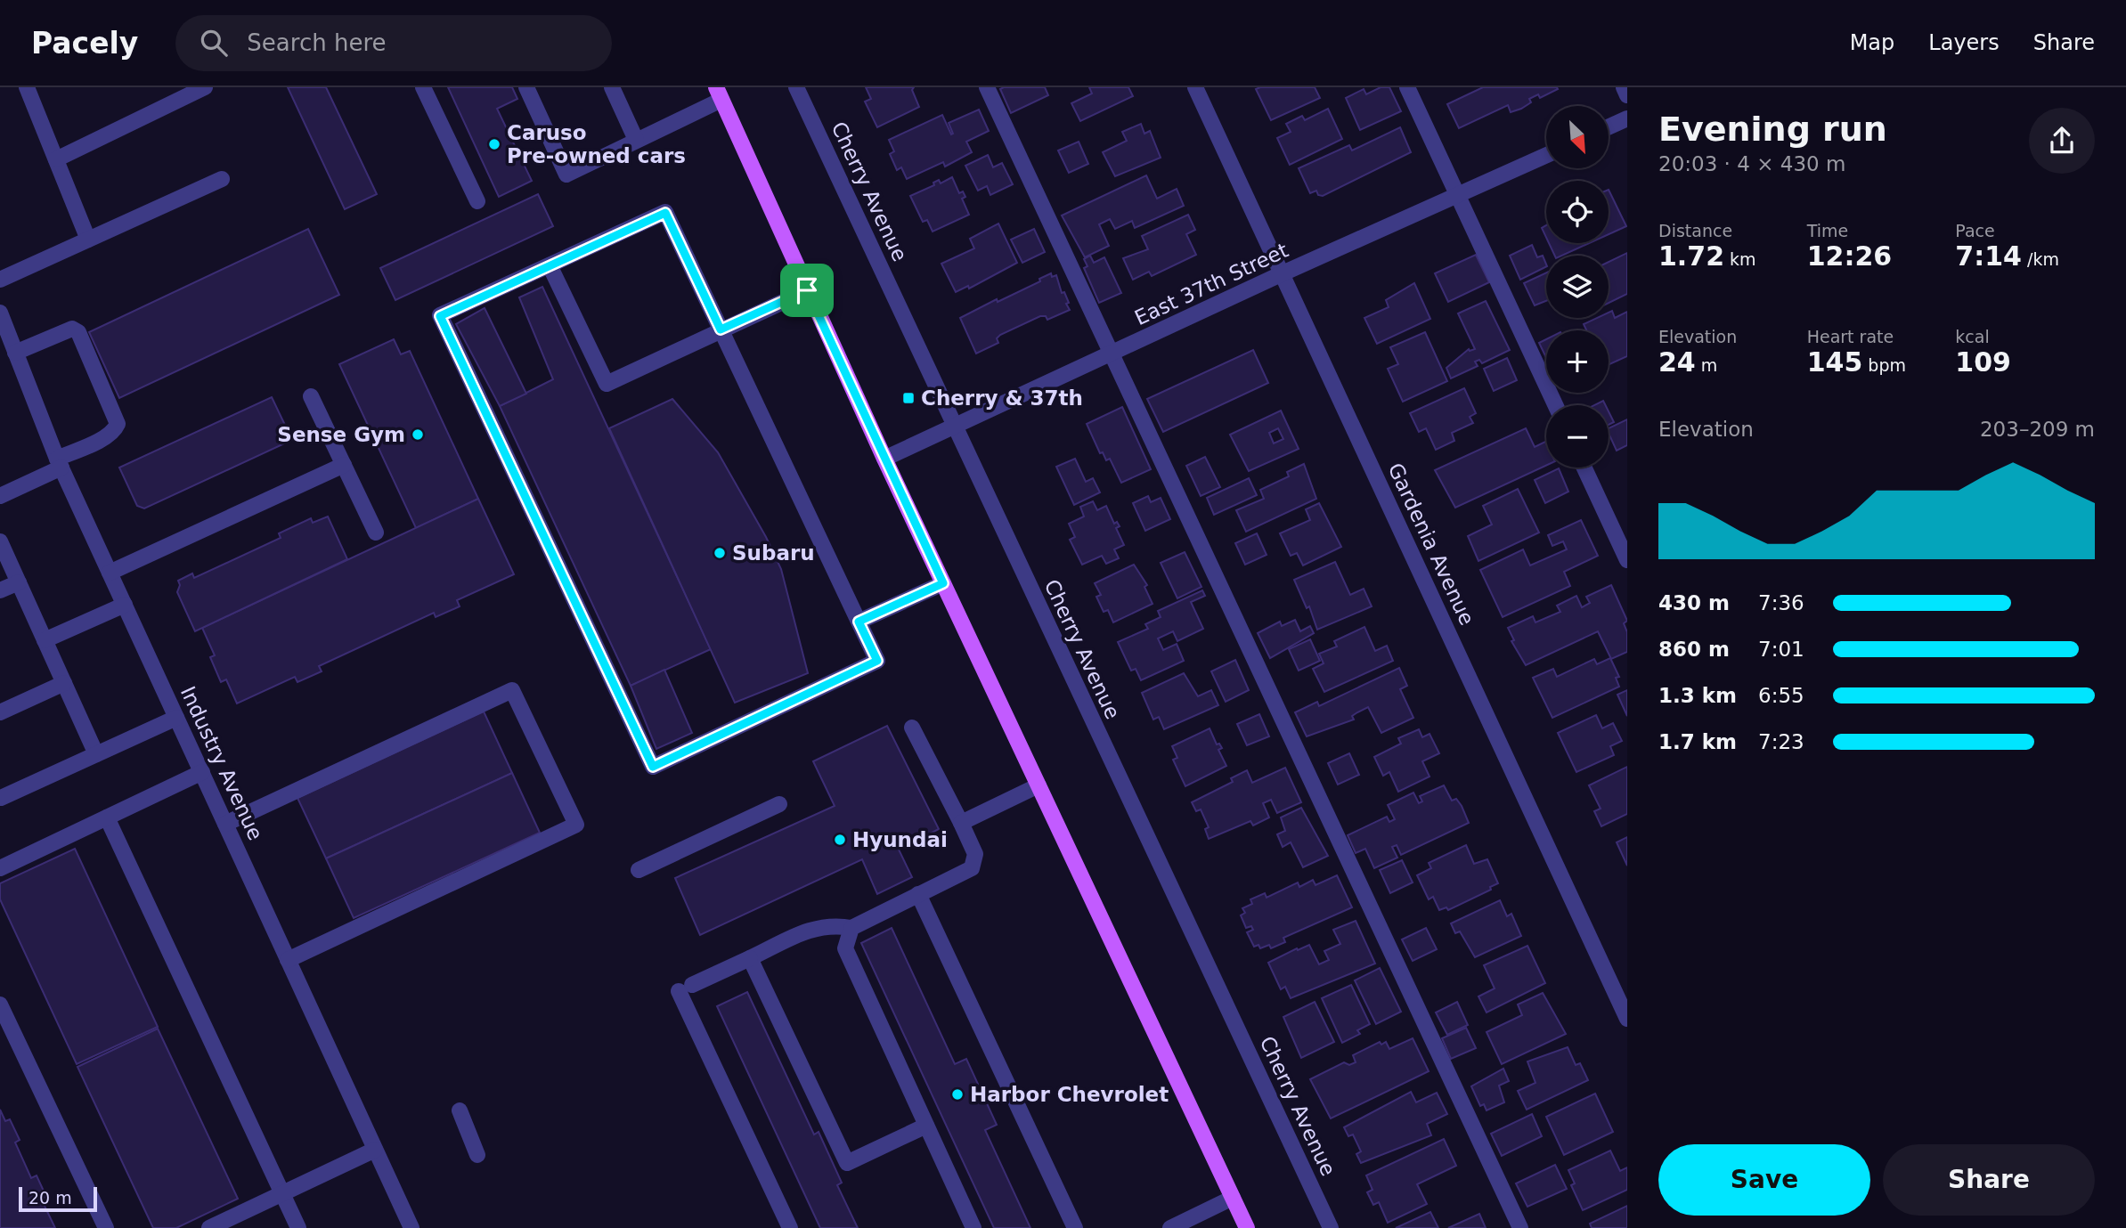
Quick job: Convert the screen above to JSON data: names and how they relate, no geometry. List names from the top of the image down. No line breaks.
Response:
{"streets":{"street":["Cherry Avenue","East 37th Street","Gardenia Avenue","Industry Avenue"]},"crossings":[["Cherry Avenue","East 37th Street"],["East 37th Street","Gardenia Avenue"]],"places":{"other":["Caruso Pre-owned cars","Sense Gym","Subaru","Hyundai","Harbor Chevrolet"],"transit":["Cherry & 37th"]},"scale_bar":"20 m","north":"bottom right","page":{"header":"Pacely","search":"Search here","nav":["Map","Layers","Share"],"heading":["Evening run","20:03 · 4 × 430 m"],"map_buttons":["+","−"],"stats":[["Distance","1.72 km"],["Time","12:26"],["Pace","7:14 /km"],["Elevation","24 m"],["Heart rate","145 bpm"],["kcal","109"]],"chart":["Elevation","203–209 m"],"list":[{"name":"430 m","note":"7:36"},{"name":"860 m","note":"7:01"},{"name":"1.3 km","note":"6:55"},{"name":"1.7 km","note":"7:23"}],"buttons":["Save","Share"],"scale":"20 m"}}
